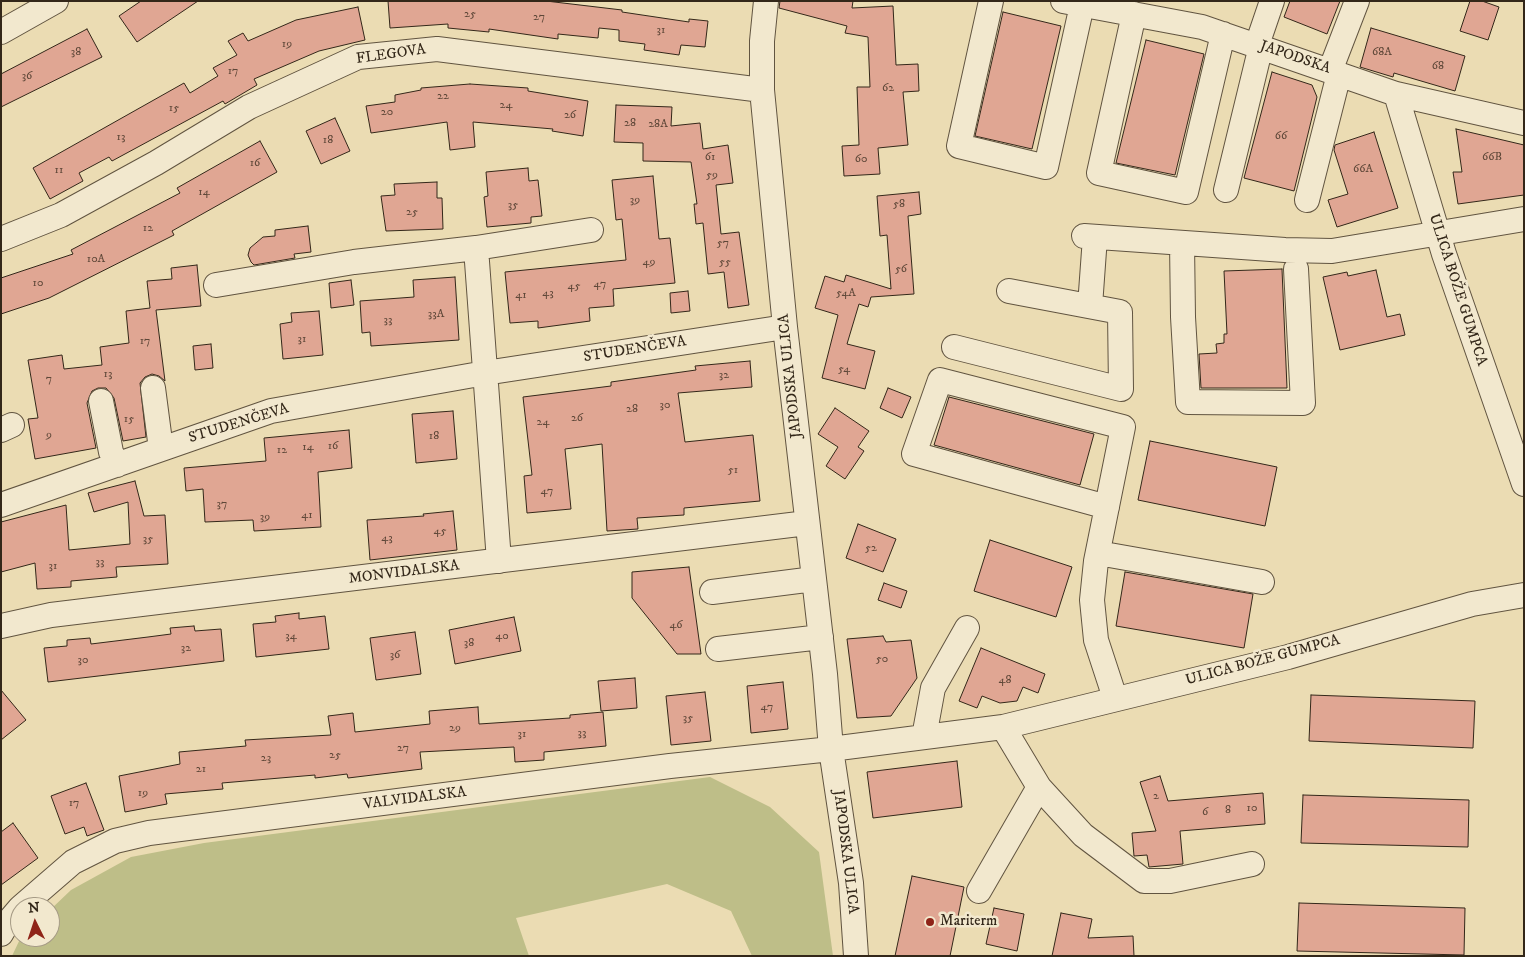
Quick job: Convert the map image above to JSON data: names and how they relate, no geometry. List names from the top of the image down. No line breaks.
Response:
{"streets":{"street":["FLEGOVA","JAPODSKA","ULICA BOŽE GUMPCA","STUDENČEVA","JAPODSKA ULICA","MONVIDALSKA","VALVIDALSKA"]},"crossings":[["FLEGOVA","JAPODSKA ULICA"],["JAPODSKA","ULICA BOŽE GUMPCA"],["STUDENČEVA","JAPODSKA ULICA"],["JAPODSKA ULICA","MONVIDALSKA"],["JAPODSKA ULICA","VALVIDALSKA"]],"places":["Mariterm"],"house_numbers":["25","27","31","19","38","68A","68","17","36","62","22","24","15","20","26","28","28A","66","13","18","61","66B","60","16","66A","11","59","14","39","58","35","25","12","57","10A","49","55","56","10","47","45","43","54A","41","33A","33","31","17","54","13","32","7","30","28","26","15","24","9","18","16","14","12","51","47","37","41","39","45","43","35","52","33","31","46","34","40","38","32","36","50","30","48","47","35","29","33","31","27","25","23","21","19","2","17","10","8","6"],"north":"top"}
